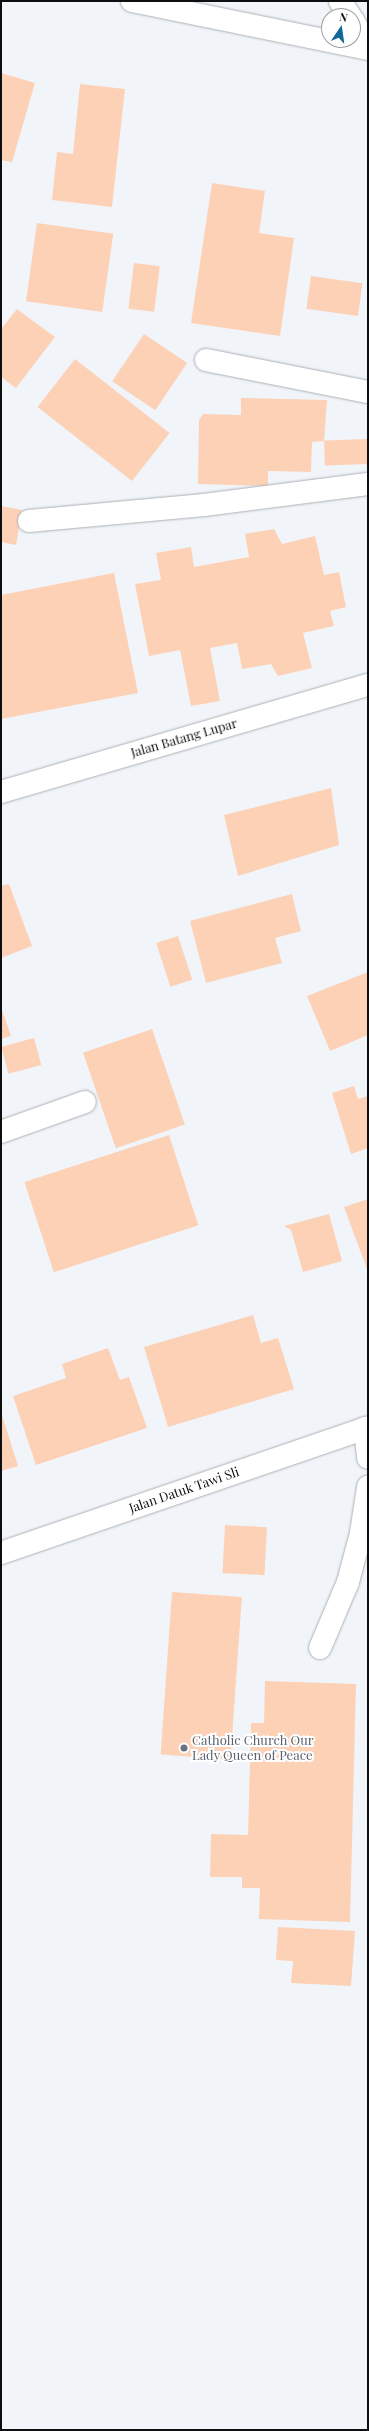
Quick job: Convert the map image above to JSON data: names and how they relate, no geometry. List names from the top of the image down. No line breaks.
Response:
{"streets":{"street":["Jalan Batang Lupar","Jalan Datuk Tawi Sli"]},"places":["Catholic Church Our Lady Queen of Peace"],"north":"top"}
